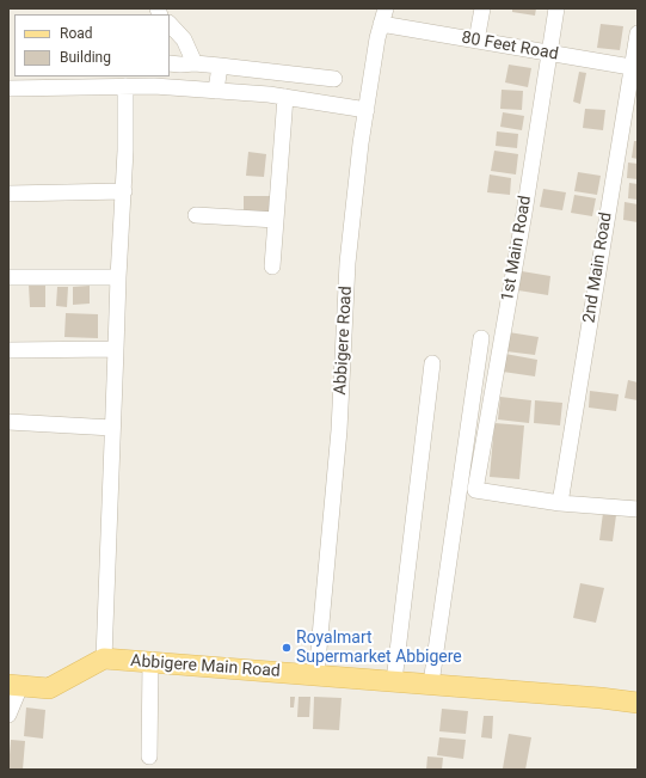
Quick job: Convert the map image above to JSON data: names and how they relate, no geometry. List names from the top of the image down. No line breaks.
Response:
{"streets":{"main road":["Abbigere Main Road"],"street":["80 Feet Road","1st Main Road","2nd Main Road","Abbigere Road"]},"crossings":[["80 Feet Road","1st Main Road"],["80 Feet Road","2nd Main Road"],["80 Feet Road","Abbigere Road"],["1st Main Road","2nd Main Road"],["Abbigere Road","Abbigere Main Road"]],"places":["Royalmart Supermarket Abbigere"],"legend":["Road","Building"]}
